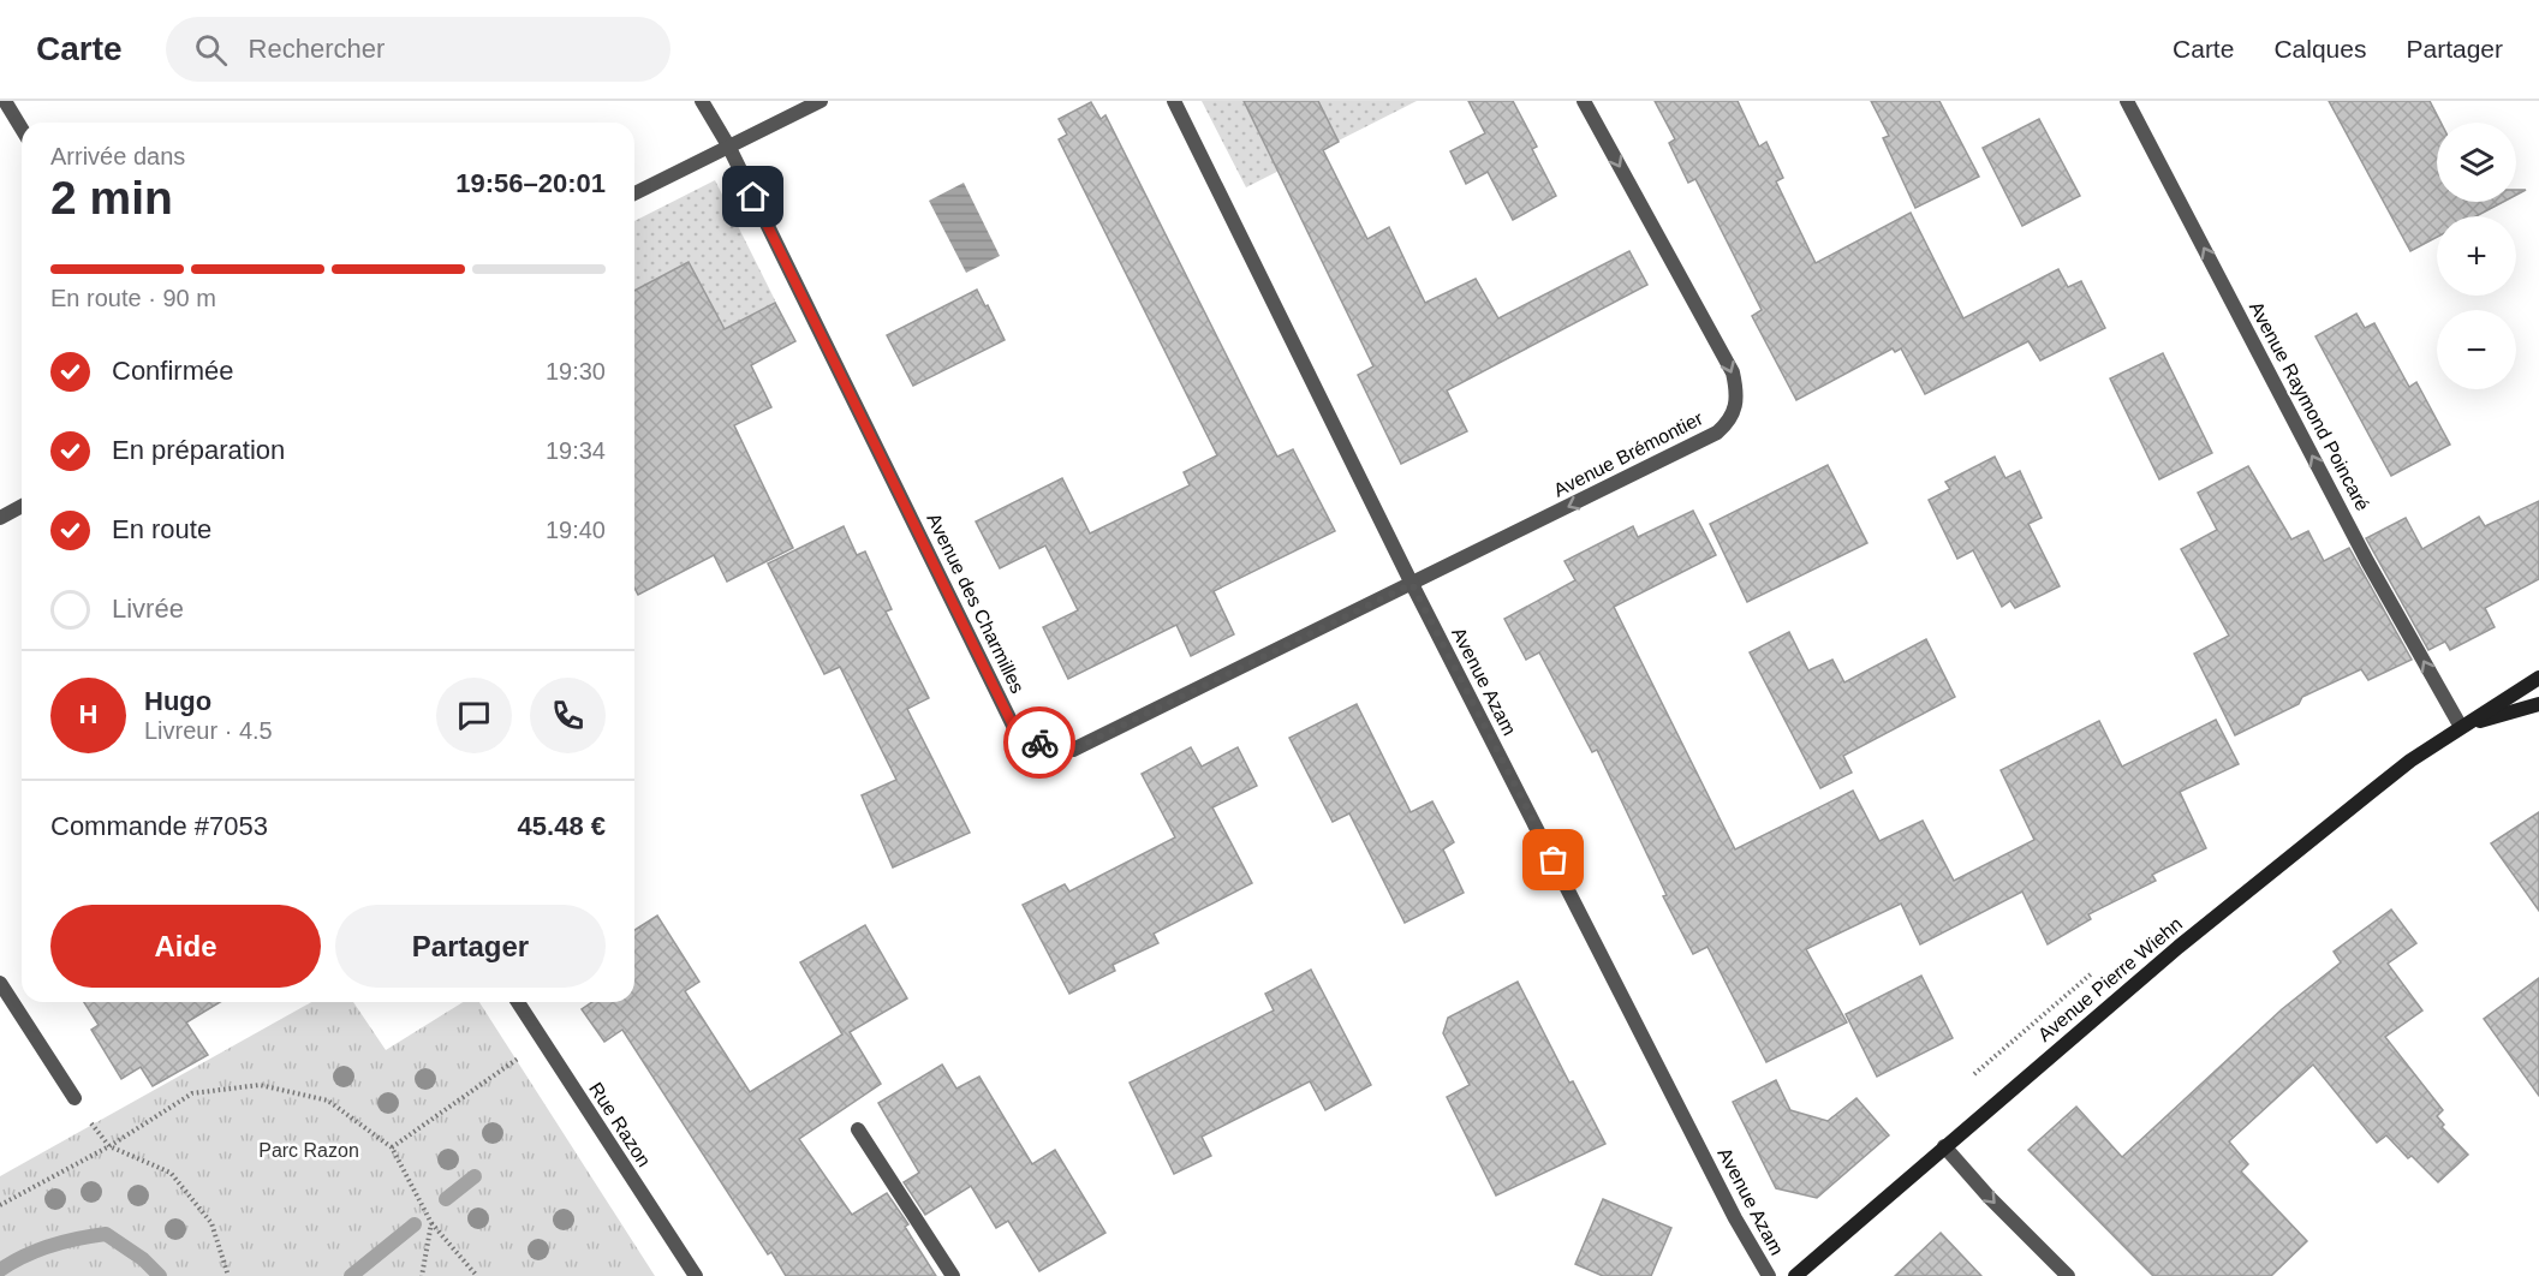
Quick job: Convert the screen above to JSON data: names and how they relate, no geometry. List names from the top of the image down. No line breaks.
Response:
{"streets":{"street":["Avenue Raymond Poincaré","Avenue Brémontier","Avenue des Charmilles","Avenue Azam","Avenue Pierre Wiehn","Rue Razon"]},"crossings":[["Avenue Raymond Poincaré","Avenue Pierre Wiehn"],["Avenue Brémontier","Avenue des Charmilles"],["Avenue Brémontier","Avenue Azam"],["Avenue des Charmilles","Avenue Azam"]],"one_way":["Avenue Raymond Poincaré"],"parks":["Parc Razon"],"page":{"header":"Carte","search":"Rechercher","nav":["Carte","Calques","Partager"],"map_buttons":["+","−"],"heading":["2 min","Arrivée dans","19:56–20:01"],"panel":["Hugo","Livreur · 4.5","Commande #7053","45.48 €"],"bar":"En route · 90 m","list":[["Confirmée","19:30"],["En préparation","19:34"],["En route","19:40"],"Livrée"],"round":"H","buttons":["Aide","Partager"]}}
